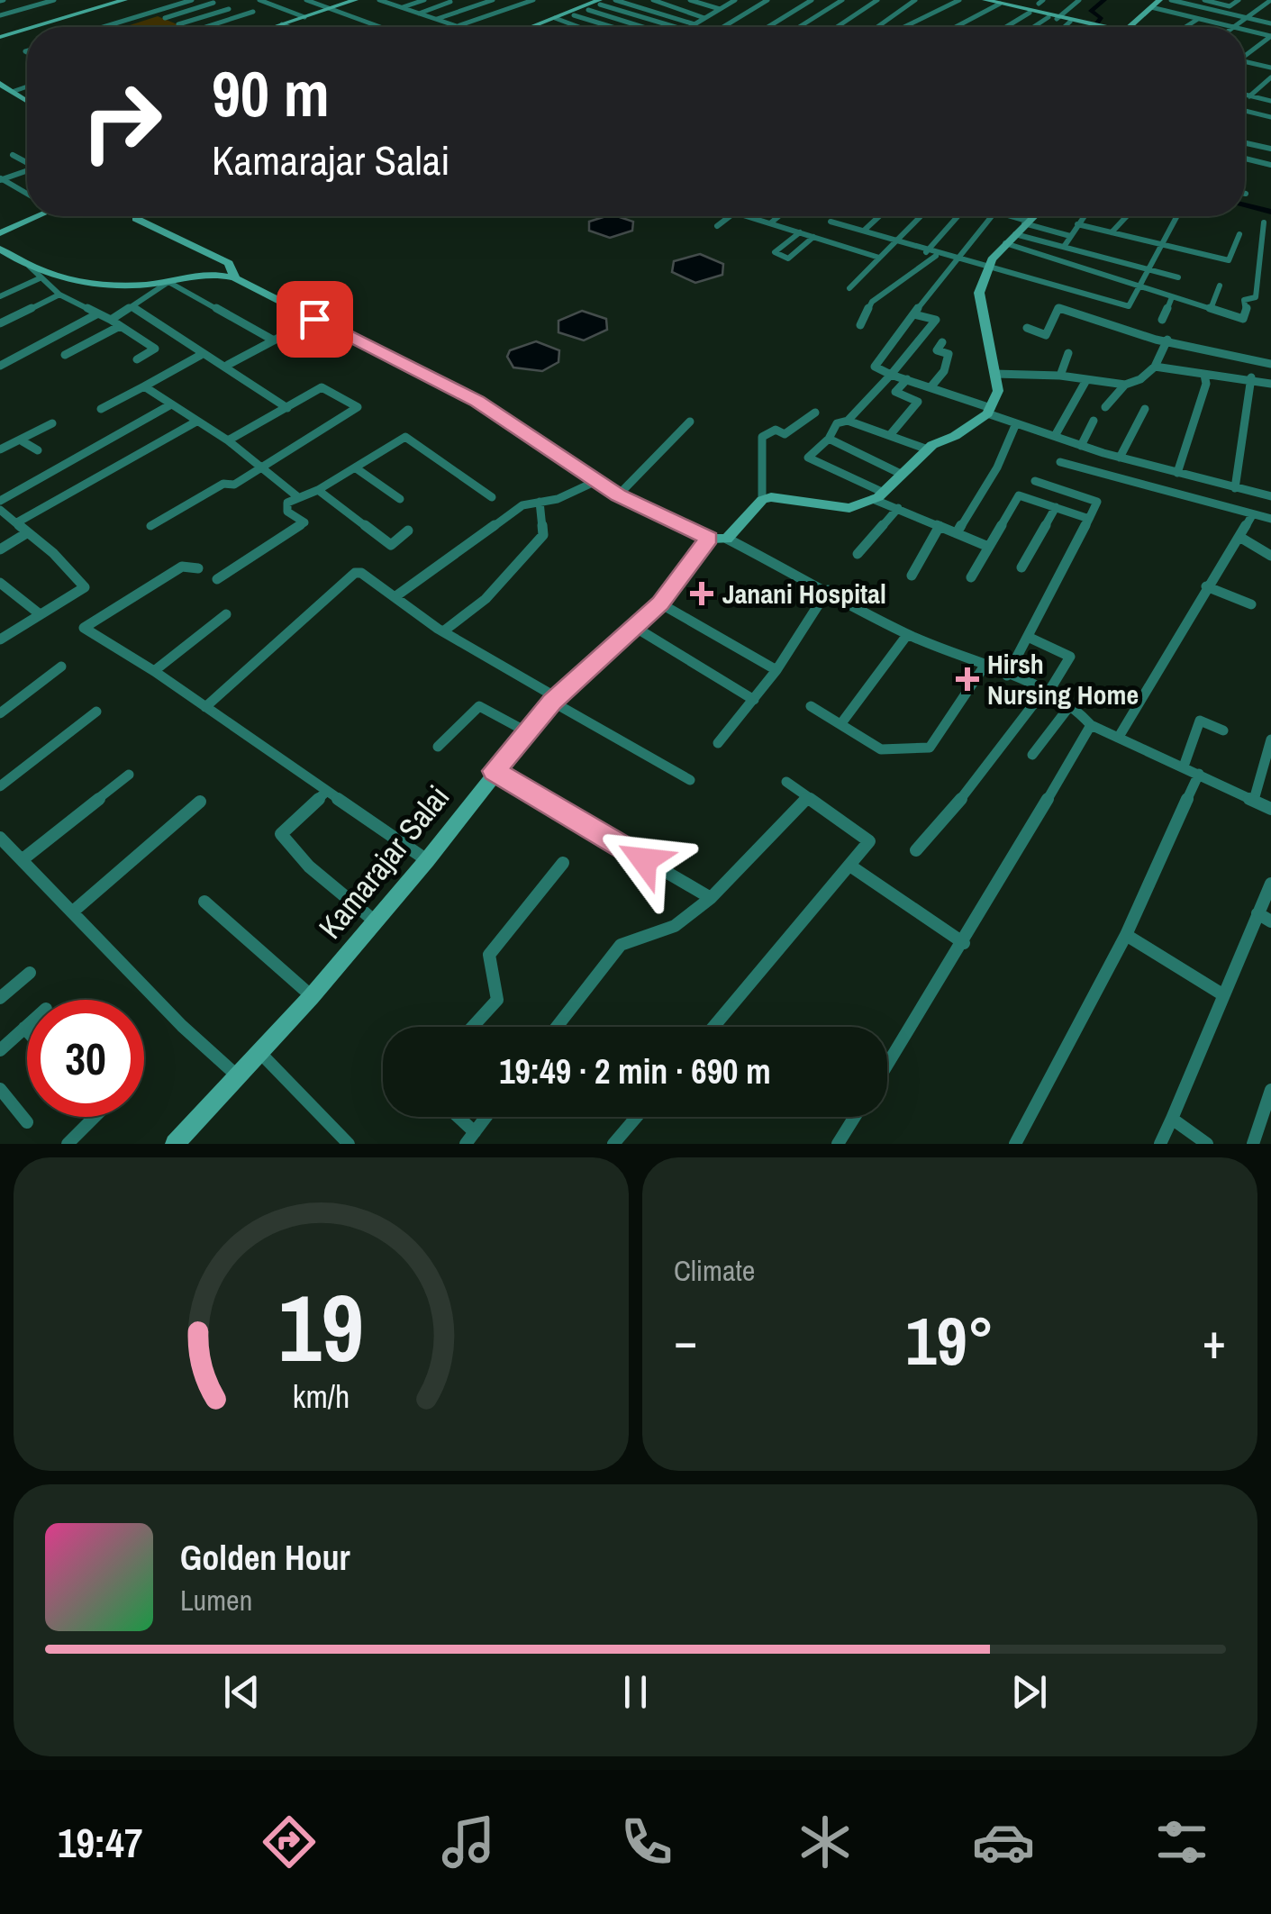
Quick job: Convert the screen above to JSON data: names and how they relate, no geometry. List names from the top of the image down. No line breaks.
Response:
{"streets":{"street":["Kamarajar Salai"]},"places":{"health":["Janani Hospital","Hirsh Nursing Home"]},"page":{"turn":["90 m","Kamarajar Salai"],"limit":"30","trip":"19:49 · 2 min · 690 m","tile":"Climate","heat":["−","19°","+"],"song":["Golden Hour","Lumen"],"tabs":"19:47","gauge":["19","km/h"]}}
